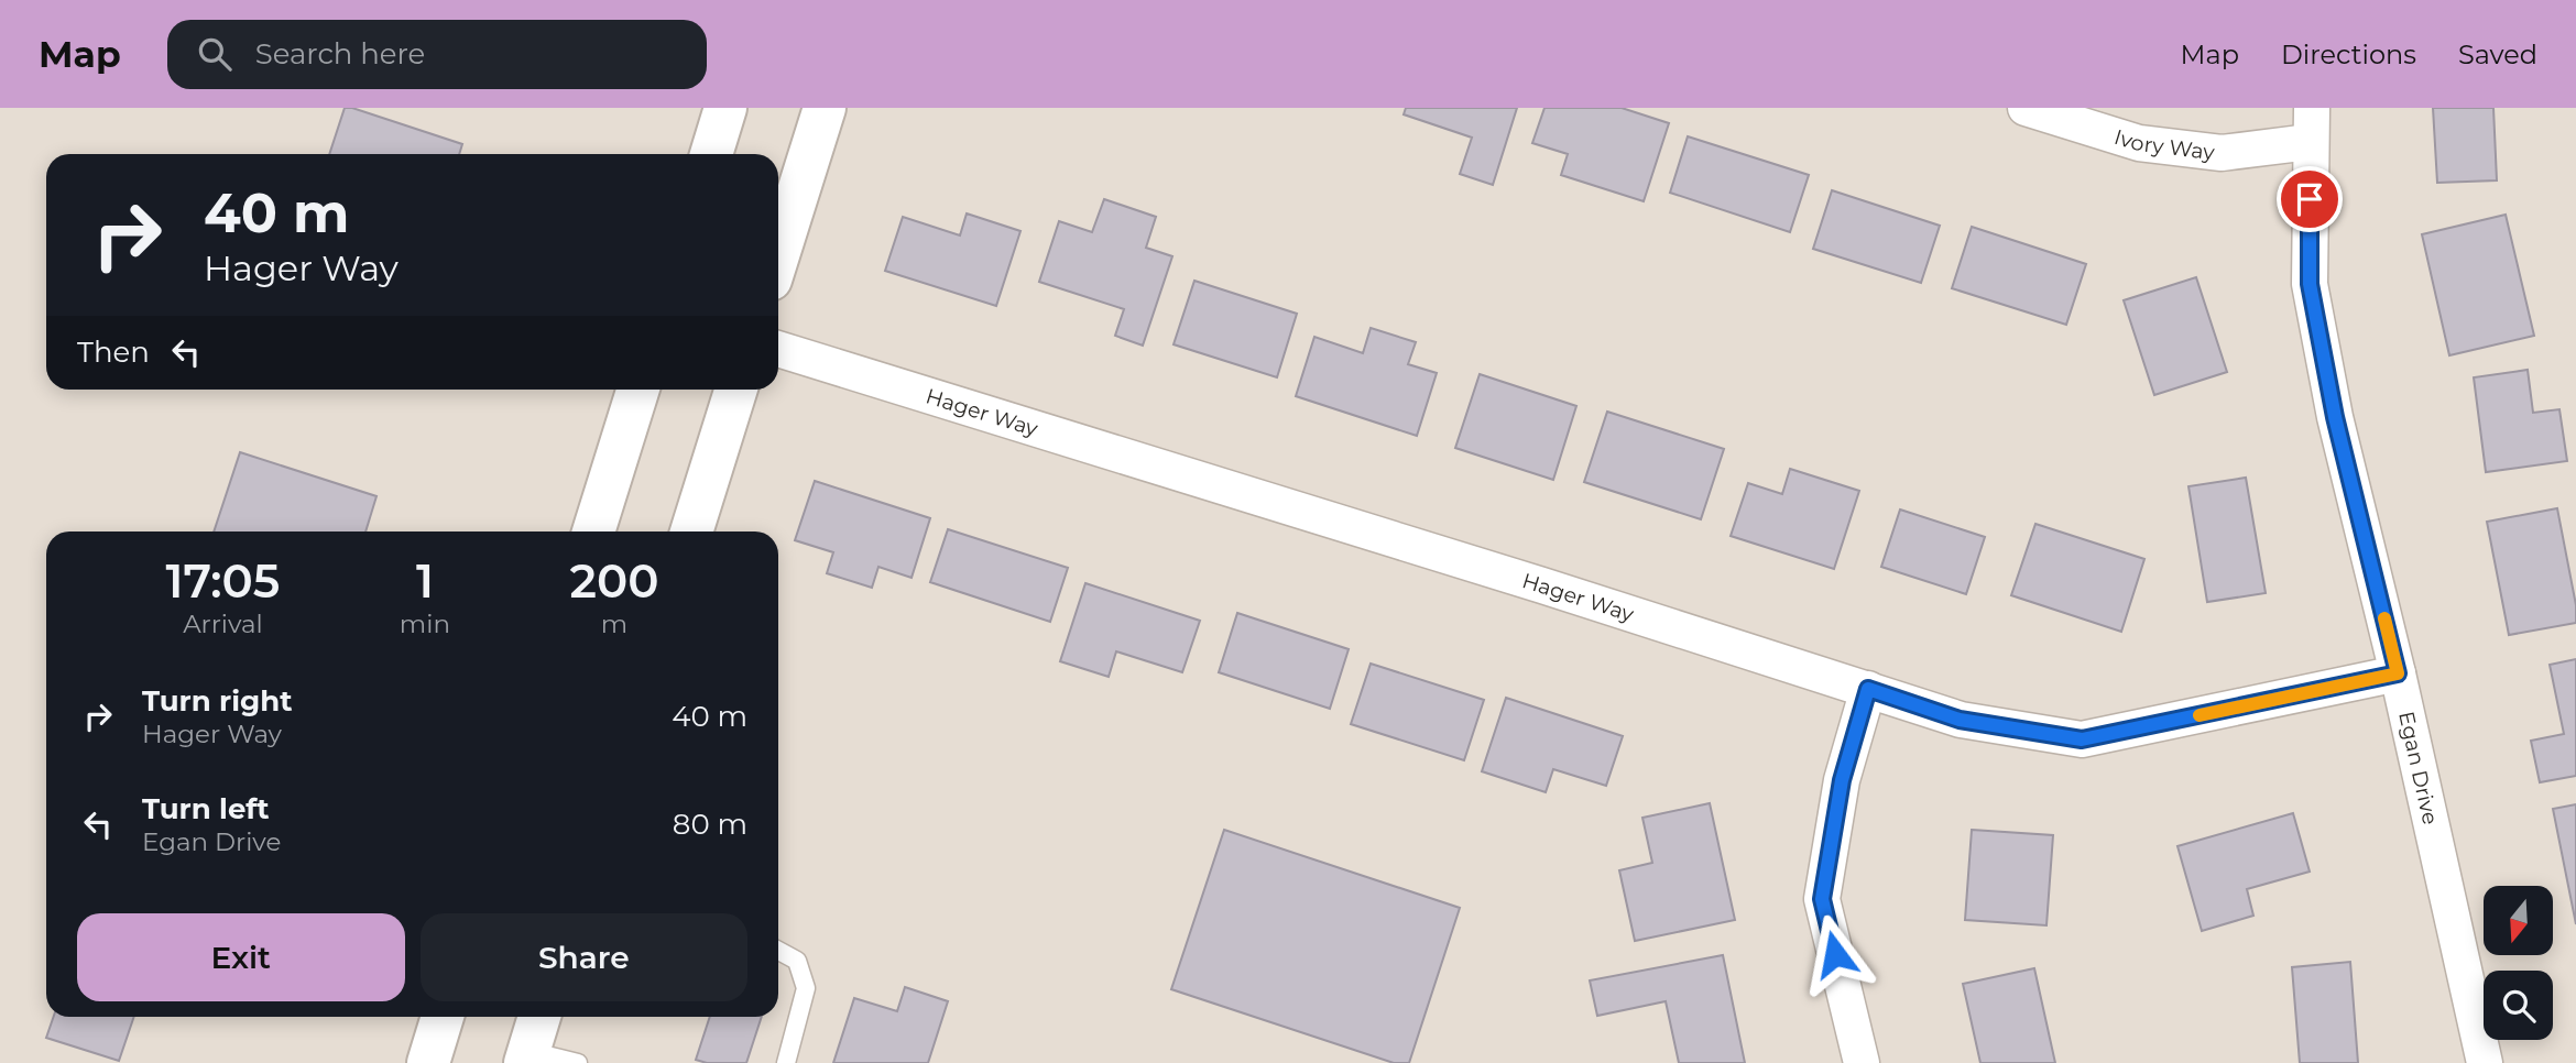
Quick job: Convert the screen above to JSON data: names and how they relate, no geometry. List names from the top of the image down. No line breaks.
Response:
{"streets":{"street":["Ivory Way","Hager Way","Egan Drive"]},"crossings":[["Ivory Way","Egan Drive"],["Hager Way","Egan Drive"]],"north":"bottom","page":{"header":"Map","search":"Search here","nav":["Map","Directions","Saved"],"turn":["40 m","Hager Way"],"then":"Then","eta":["17:05","Arrival","1","min","200","m"],"list":[{"name":"Turn right","note":"Hager Way","value":"40 m"},{"name":"Turn left","note":"Egan Drive","value":"80 m"}],"buttons":["Exit","Share"]}}
